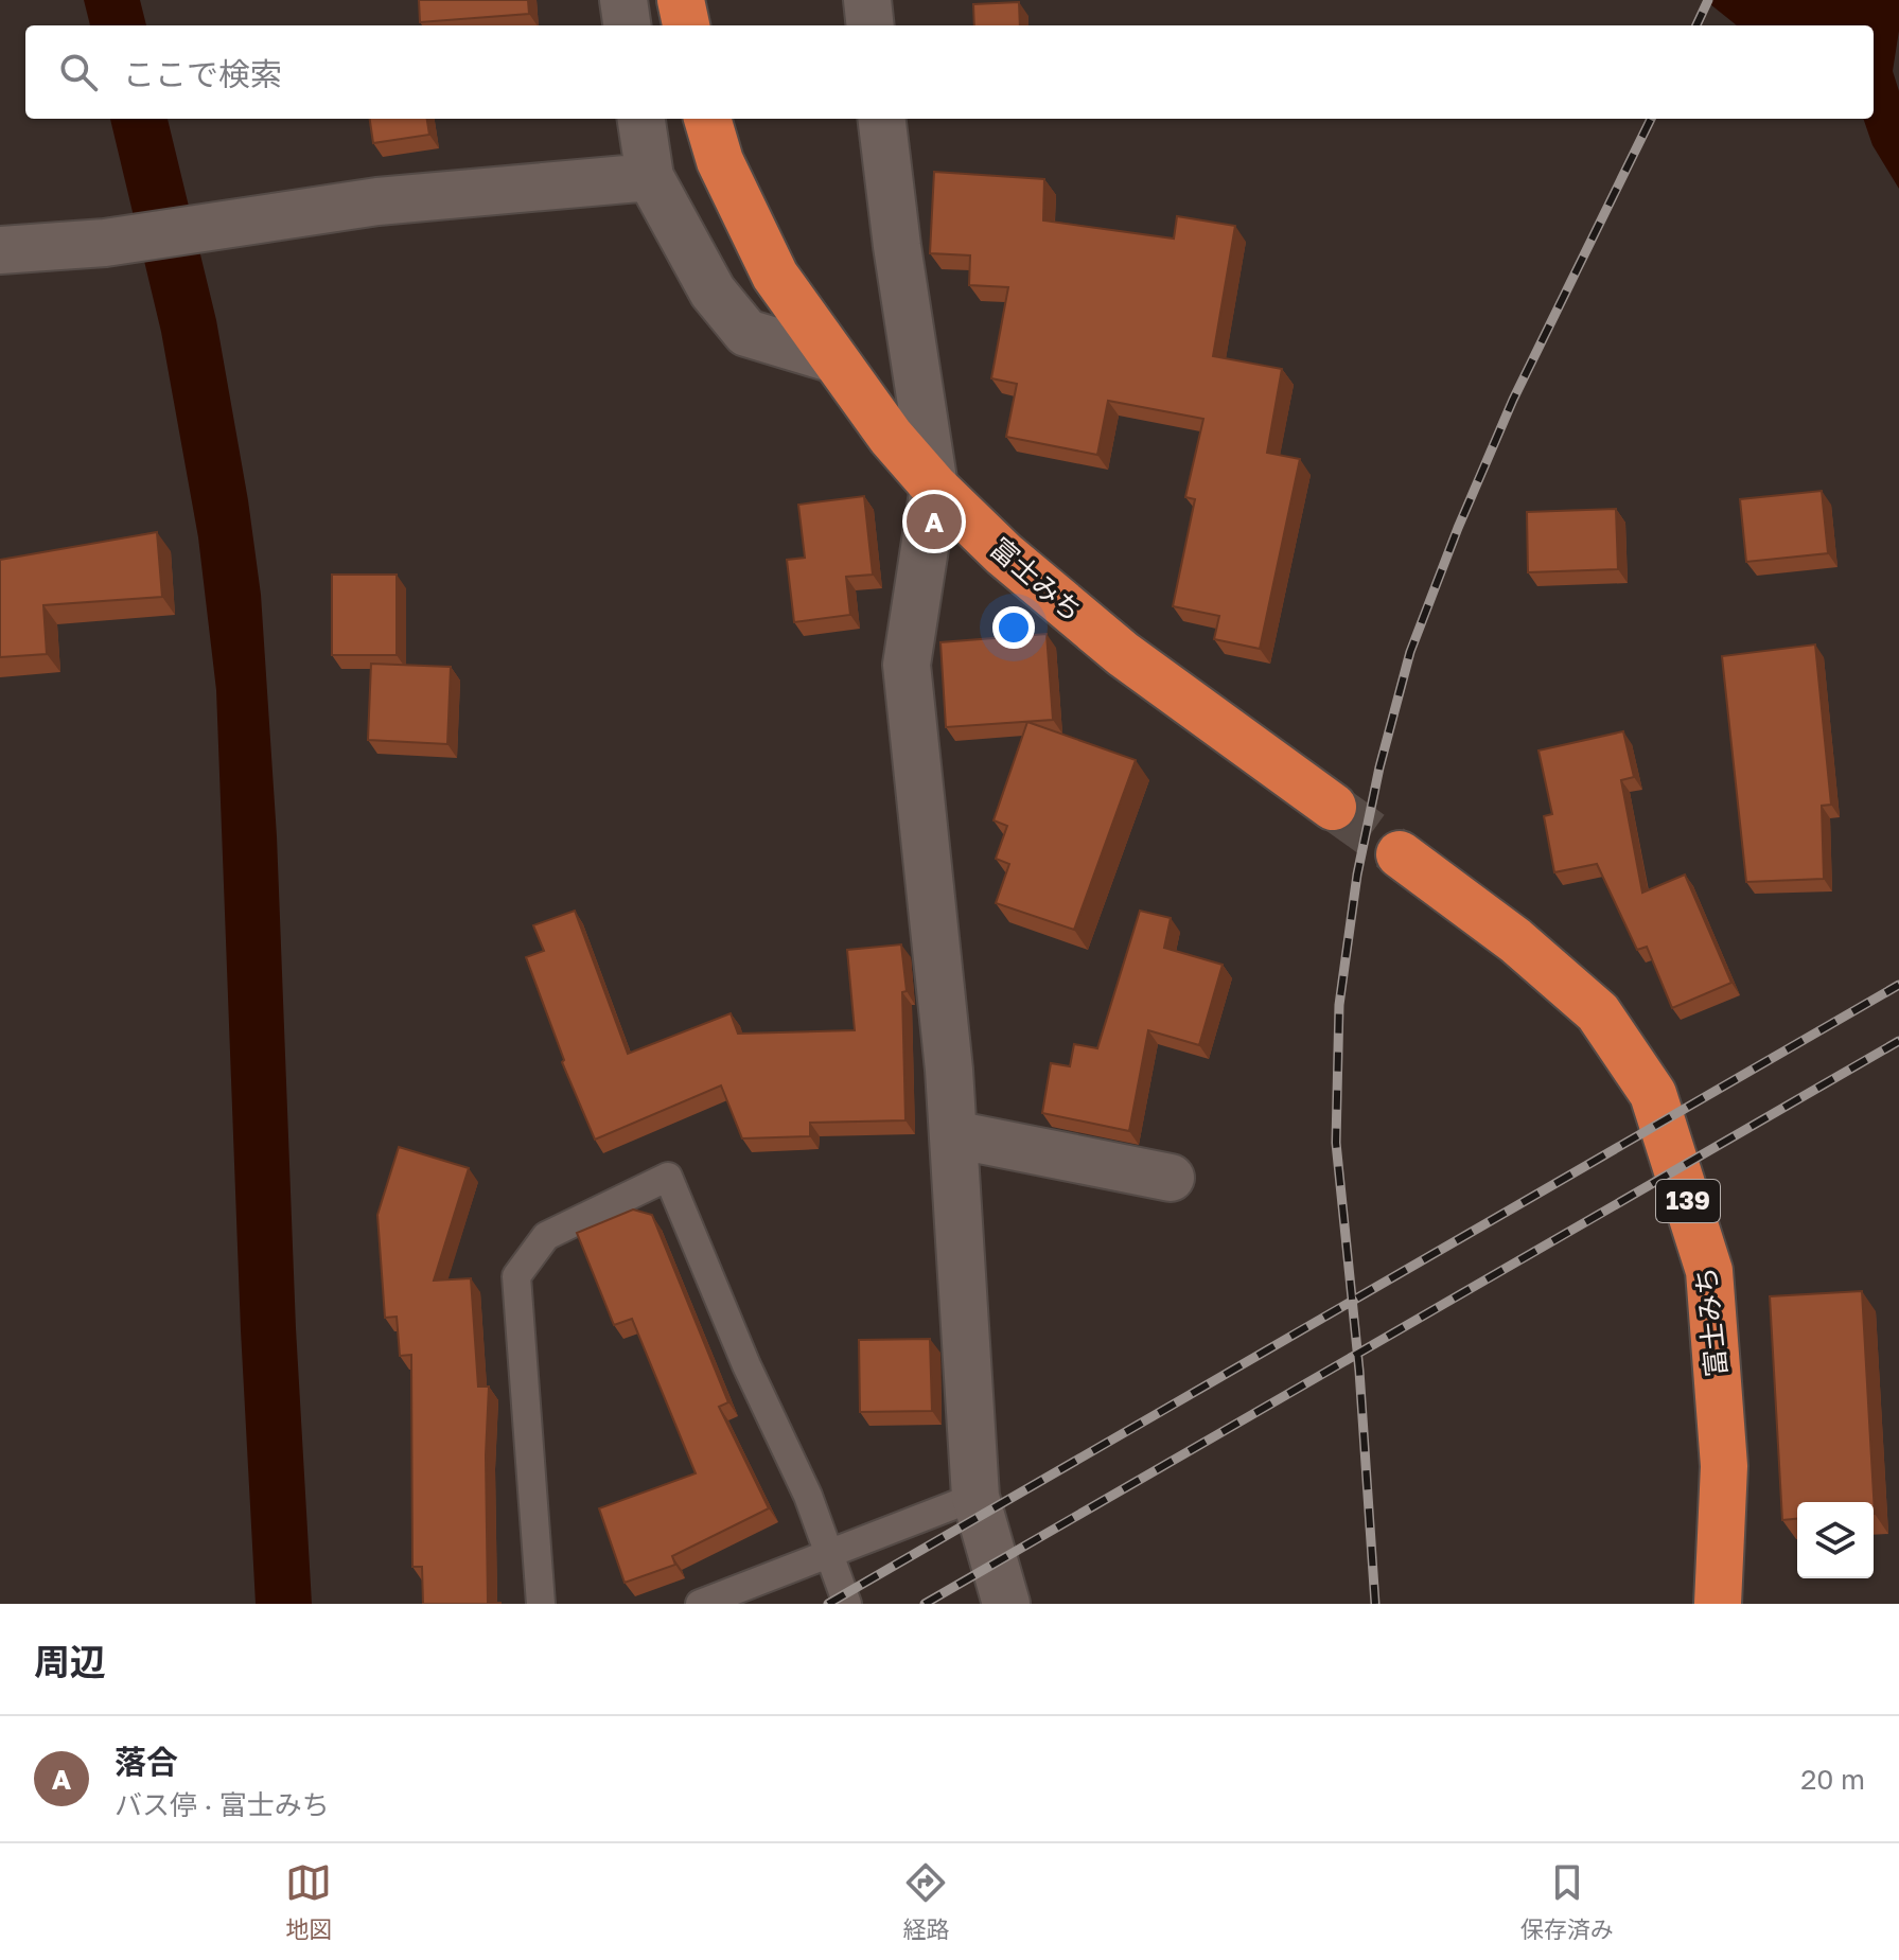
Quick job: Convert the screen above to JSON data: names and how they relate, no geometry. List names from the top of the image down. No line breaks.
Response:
{"streets":{"highway":["富士みち","139"]},"page":{"search":"ここで検索","pins":"A","heading":"周辺","list":[{"mark":"A","name":"落合","note":"バス停 · 富士みち","value":"20 m"}],"nav":["地図","経路","保存済み"]}}
